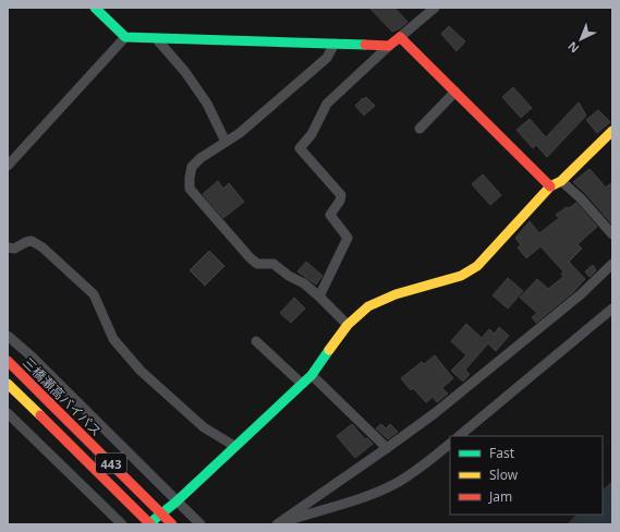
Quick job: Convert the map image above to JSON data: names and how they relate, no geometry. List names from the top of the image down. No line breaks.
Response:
{"streets":{"main road":["三橋瀬高バイパス","443"]},"legend":["Fast","Slow","Jam"],"north":"bottom left"}
